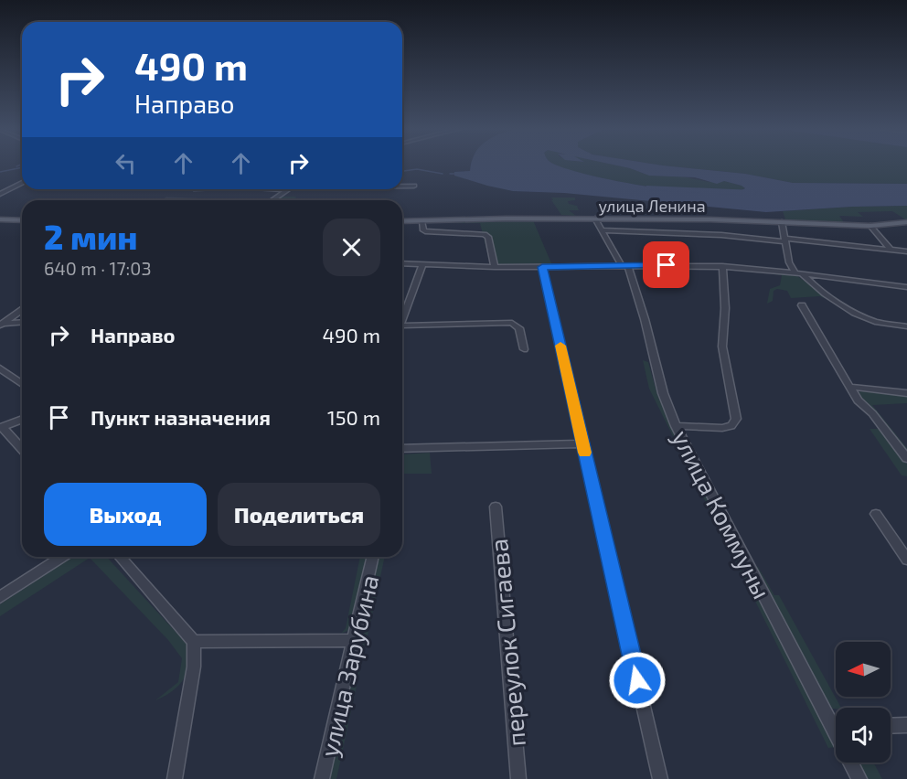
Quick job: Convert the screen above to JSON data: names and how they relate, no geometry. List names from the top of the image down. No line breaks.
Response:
{"streets":{"main road":["улица Ленина"],"street":["улица Коммуны","переулок Сигаева","улица Зарубина"]},"crossings":[["улица Ленина","улица Коммуны"]],"north":"left","page":{"turn":["490 m","Направо"],"heading":["2 мин","640 m · 17:03"],"list":[{"name":"Направо","value":"490 m"},{"name":"Пункт назначения","value":"150 m"}],"buttons":["Выход","Поделиться"]}}
